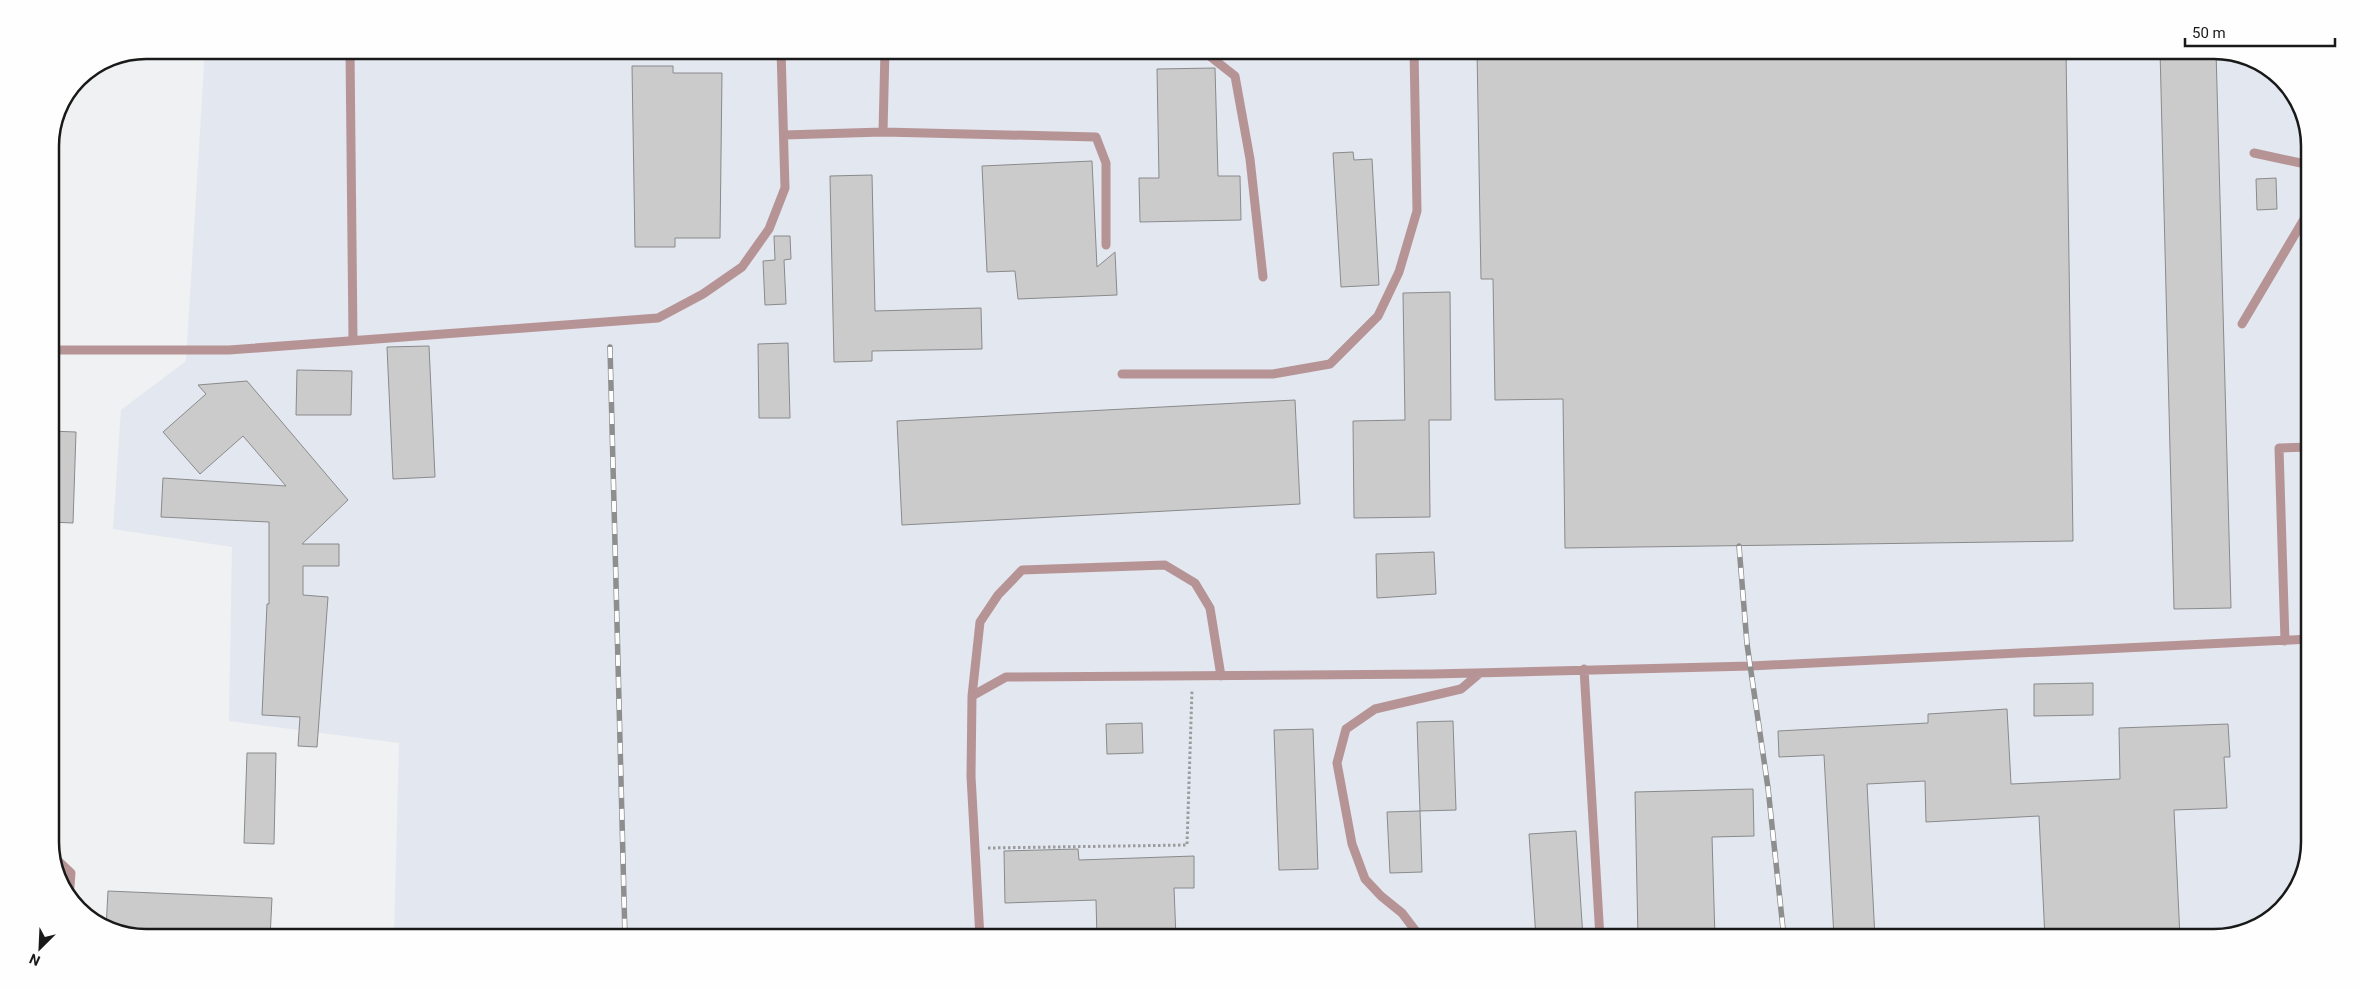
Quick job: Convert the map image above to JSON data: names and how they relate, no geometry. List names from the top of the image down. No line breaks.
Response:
{"scale_bar":"50 m","north":"bottom left"}
